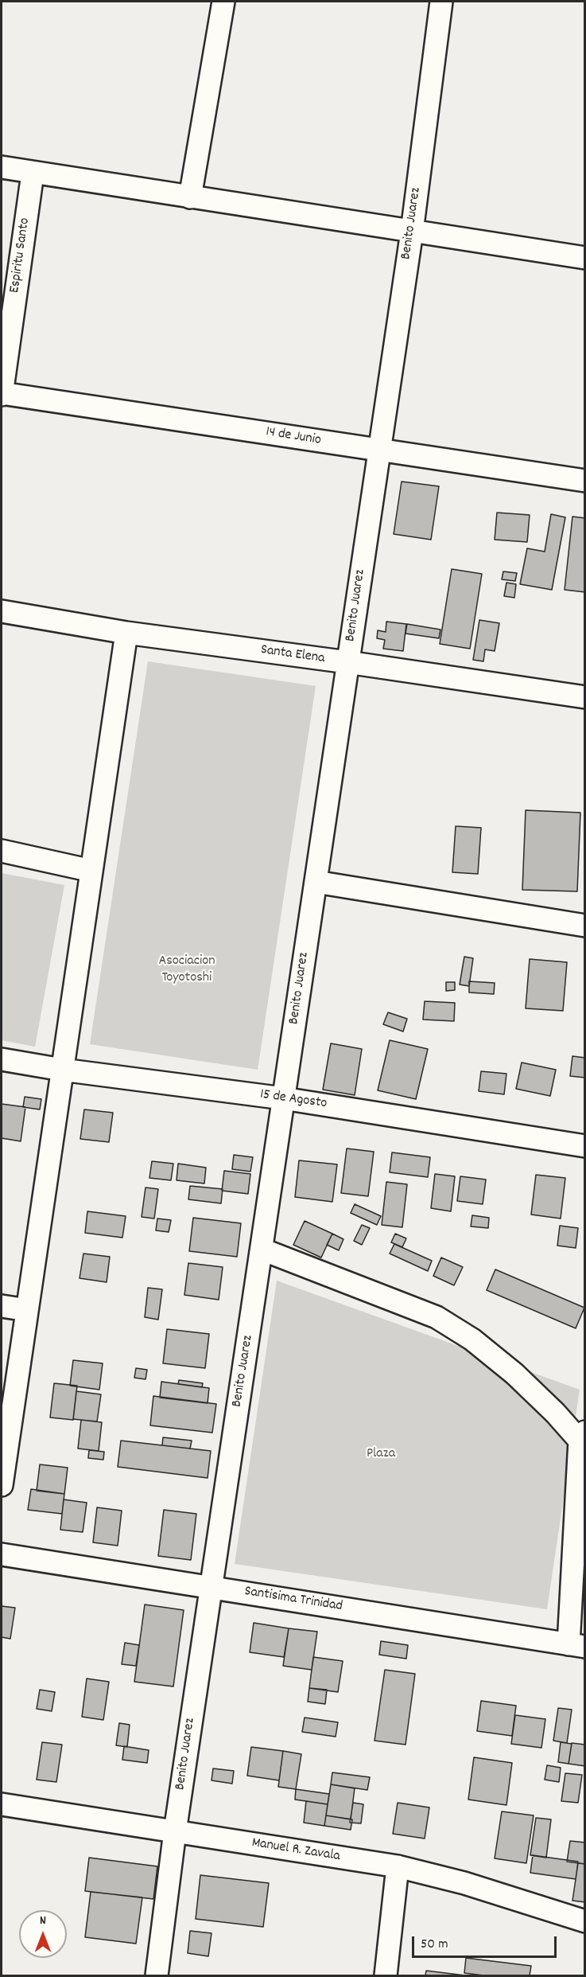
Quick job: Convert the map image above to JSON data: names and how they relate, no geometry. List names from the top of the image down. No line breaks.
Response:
{"streets":{"street":["Benito Juarez","Espiritu Santo","14 de Junio","Santa Elena","15 de Agosto","Santisima Trinidad","Manuel R. Zavala"]},"crossings":[["Benito Juarez","14 de Junio"],["Benito Juarez","Santa Elena"],["Benito Juarez","15 de Agosto"],["Benito Juarez","Santisima Trinidad"],["Benito Juarez","Manuel R. Zavala"],["Espiritu Santo","14 de Junio"]],"parks":["Asociacion Toyotoshi","Plaza"],"scale_bar":"50 m","north":"top"}
